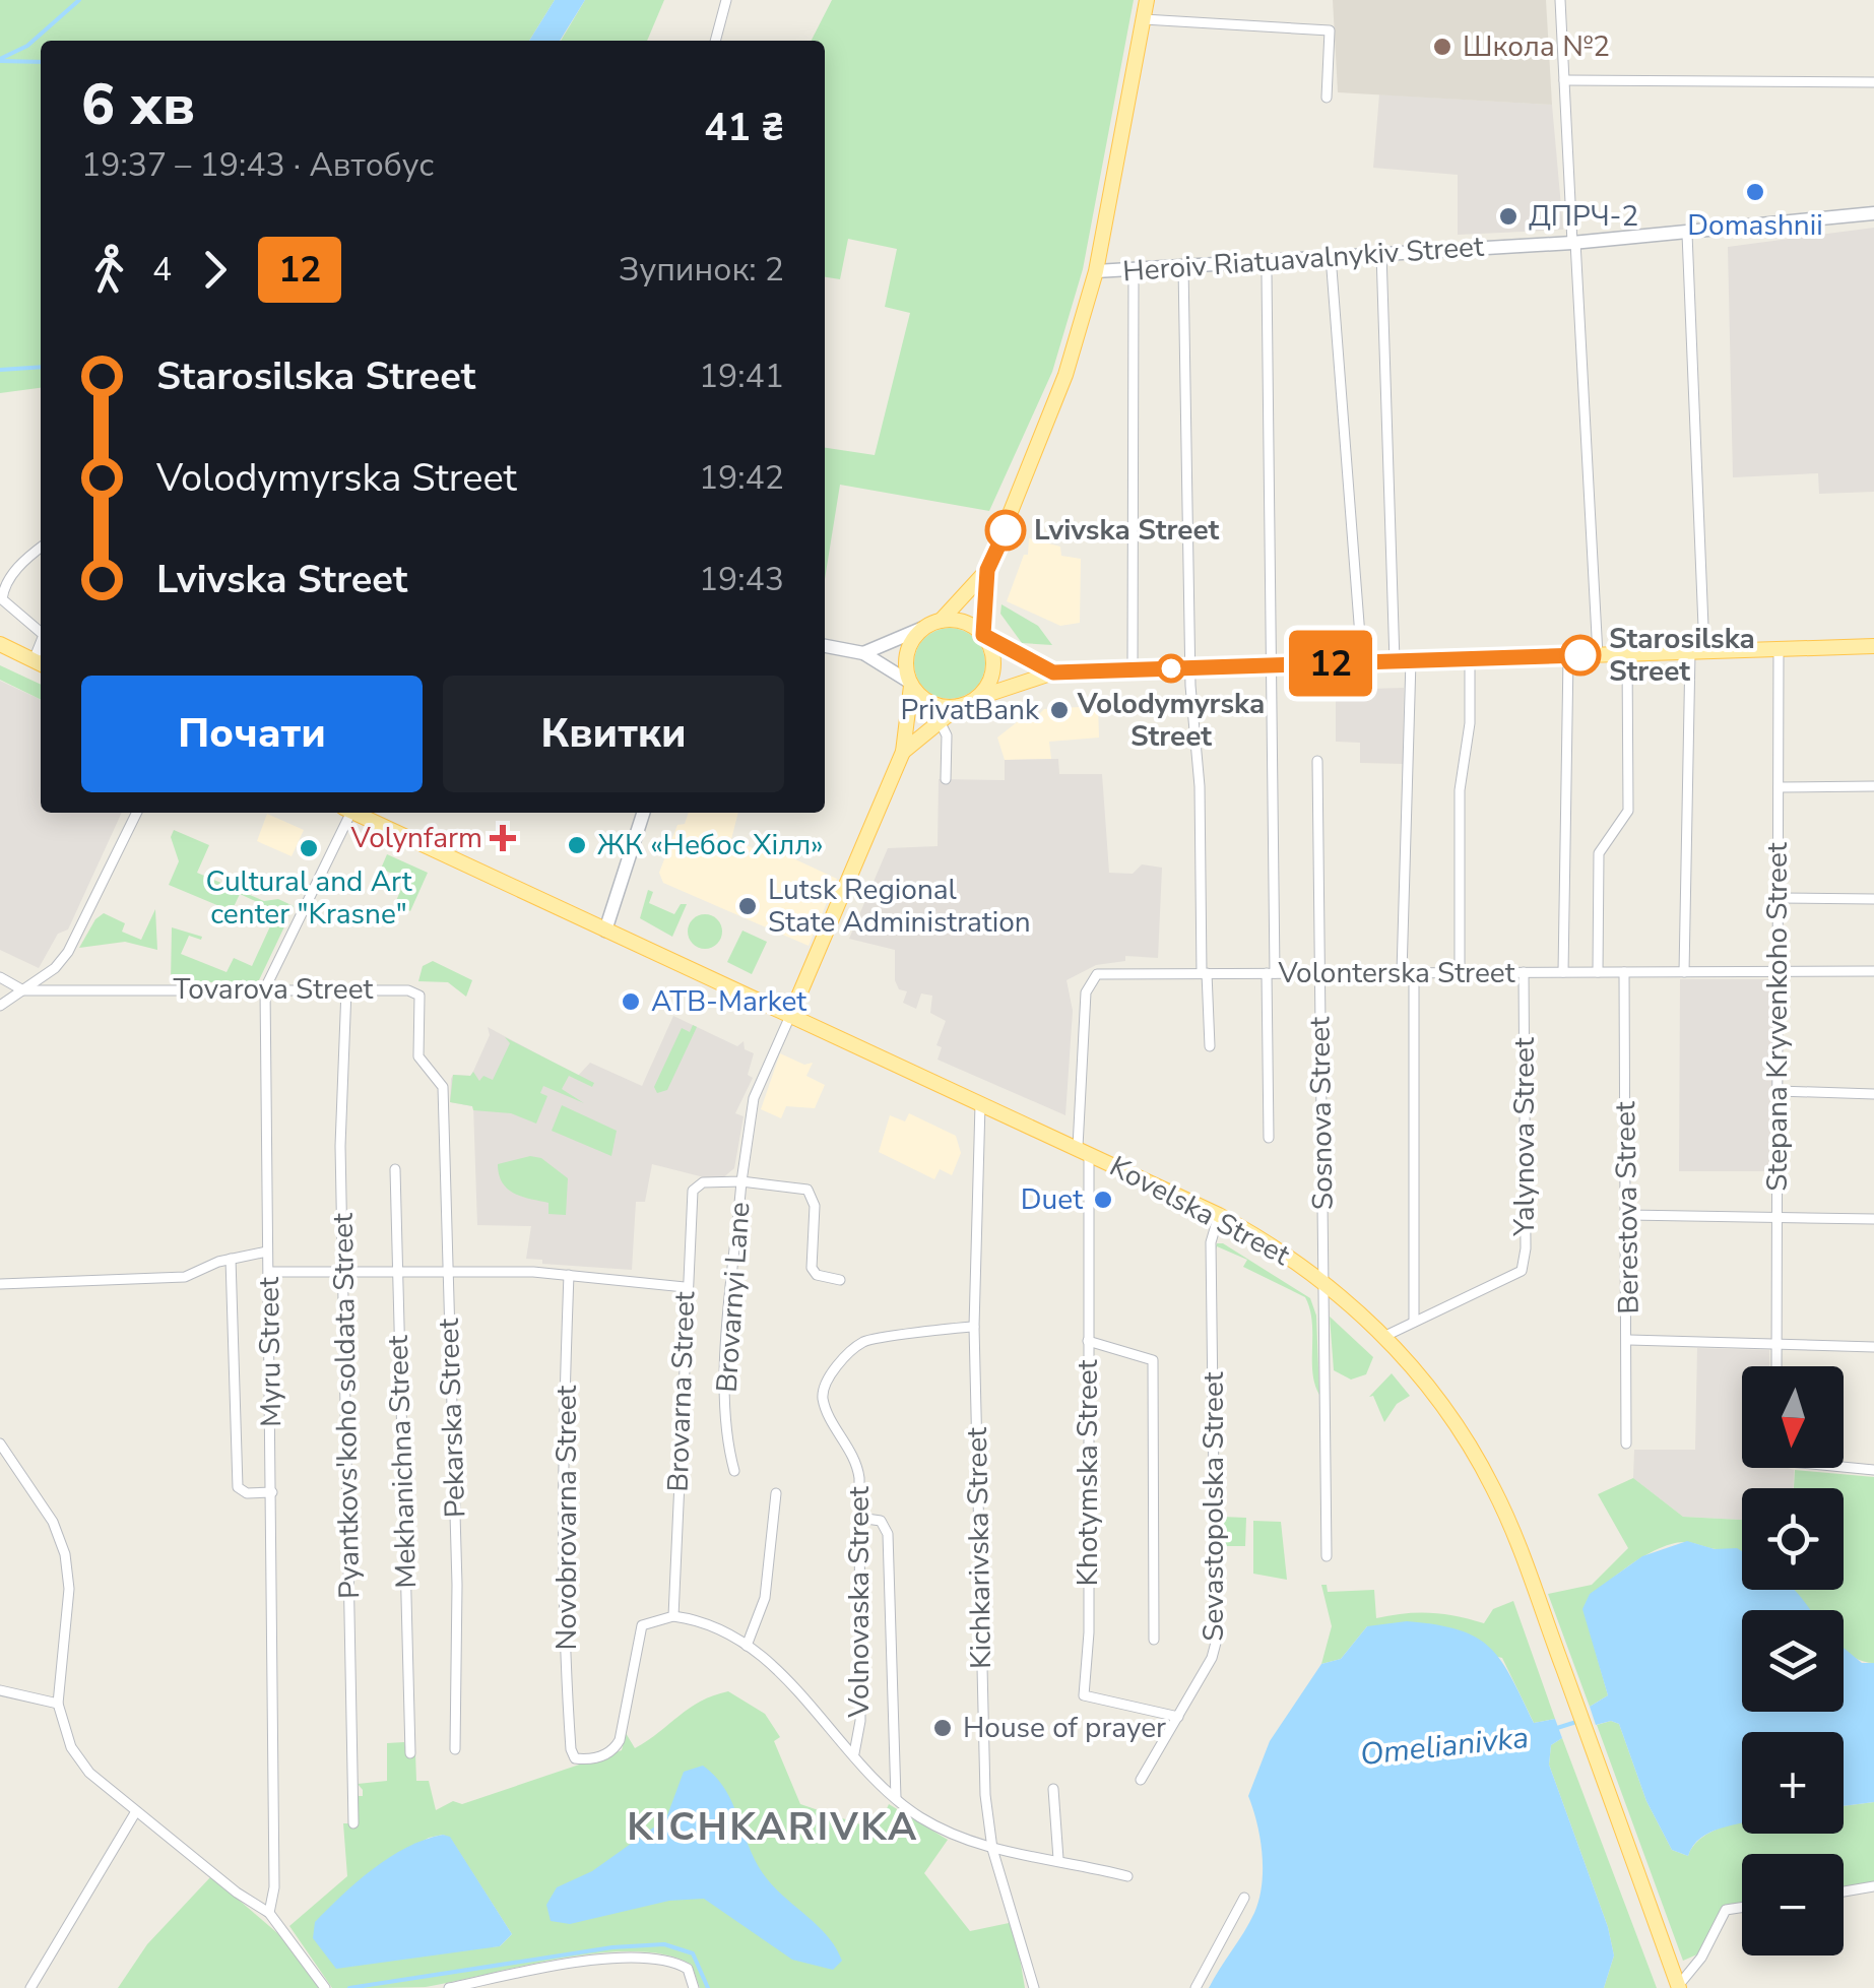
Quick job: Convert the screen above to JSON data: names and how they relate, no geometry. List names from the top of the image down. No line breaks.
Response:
{"streets":{"main road":["Kovelska Street"],"street":["Heroiv Riatuavalnykiv Street","Volonterska Street","Tovarova Street","Stepana Kryvenkoho Street","Sosnova Street","Yalynova Street","Berestova Street","Brovarnyi Lane","Myru Street","Brovarna Street","Pyantkovsʹkoho soldata Street","Pekarska Street","Mekhanichna Street","Khotymska Street","Sevastopolska Street","Novobrovarna Street","Kichkarivska Street","Volnovaska Street"]},"crossings":[["Volonterska Street","Stepana Kryvenkoho Street"],["Volonterska Street","Sosnova Street"],["Volonterska Street","Yalynova Street"],["Volonterska Street","Berestova Street"],["Volonterska Street","Kovelska Street"],["Volonterska Street","Khotymska Street"],["Tovarova Street","Myru Street"],["Tovarova Street","Pyantkovsʹkoho soldata Street"],["Tovarova Street","Pekarska Street"],["Sosnova Street","Kovelska Street"],["Yalynova Street","Kovelska Street"],["Kovelska Street","Khotymska Street"],["Kovelska Street","Sevastopolska Street"],["Kovelska Street","Kichkarivska Street"],["Brovarnyi Lane","Brovarna Street"],["Brovarna Street","Novobrovarna Street"],["Khotymska Street","Sevastopolska Street"],["Kichkarivska Street","Volnovaska Street"]],"districts":["KICHKARIVKA"],"water":["Omelianivka"],"places":{"other":["Школа №2","Domashnii","ДПРЧ-2","Lvivska Street","Starosilska Street","Volodymyrska Street","PrivatBank","ЖК «Небос Хілл»","Cultural and Art center \"Krasne\"","Lutsk Regional State Administration","ATB-Market","Duet","House of prayer"],"health":["Volynfarm"]},"lines":["bus line 12"],"north":"bottom","page":{"on_map":"12","heading":["6 хв","19:37 – 19:43 · Автобус","41 ₴"],"legs":["4","12","Зупинок: 2"],"list":[{"name":"Starosilska Street","value":"19:41"},{"name":"Volodymyrska Street","value":"19:42"},{"name":"Lvivska Street","value":"19:43"}],"buttons":["Почати","Квитки"],"map_buttons":["+","−"]}}
